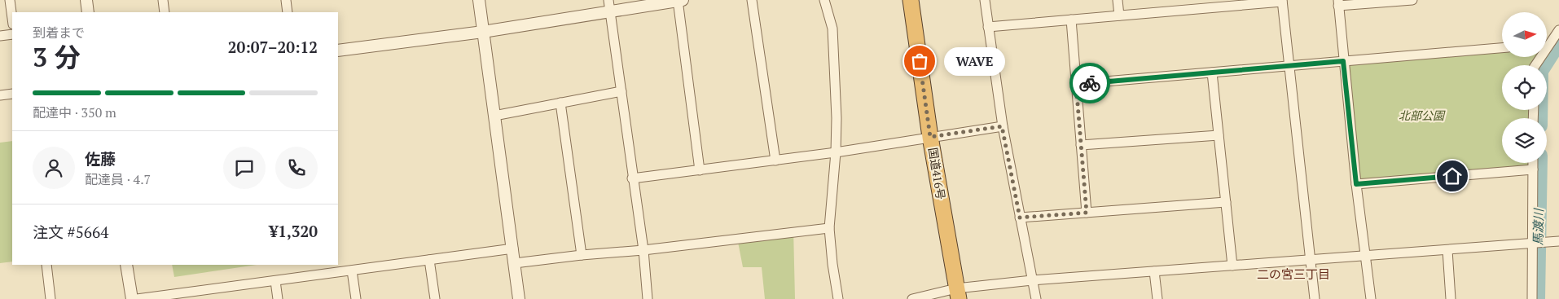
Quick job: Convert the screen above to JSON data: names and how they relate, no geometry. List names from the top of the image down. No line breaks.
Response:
{"streets":{"highway":["国道416号"]},"districts":["二の宮三丁目"],"water":["馬渡川"],"parks":["北部公園"],"places":["WAVE"],"north":"right","page":{"heading":["3 分","到着まで","20:07–20:12"],"panel":["佐藤","配達員 · 4.7","注文 #5664","¥1,320"],"bubble":"WAVE","bar":"配達中 · 350 m"}}
